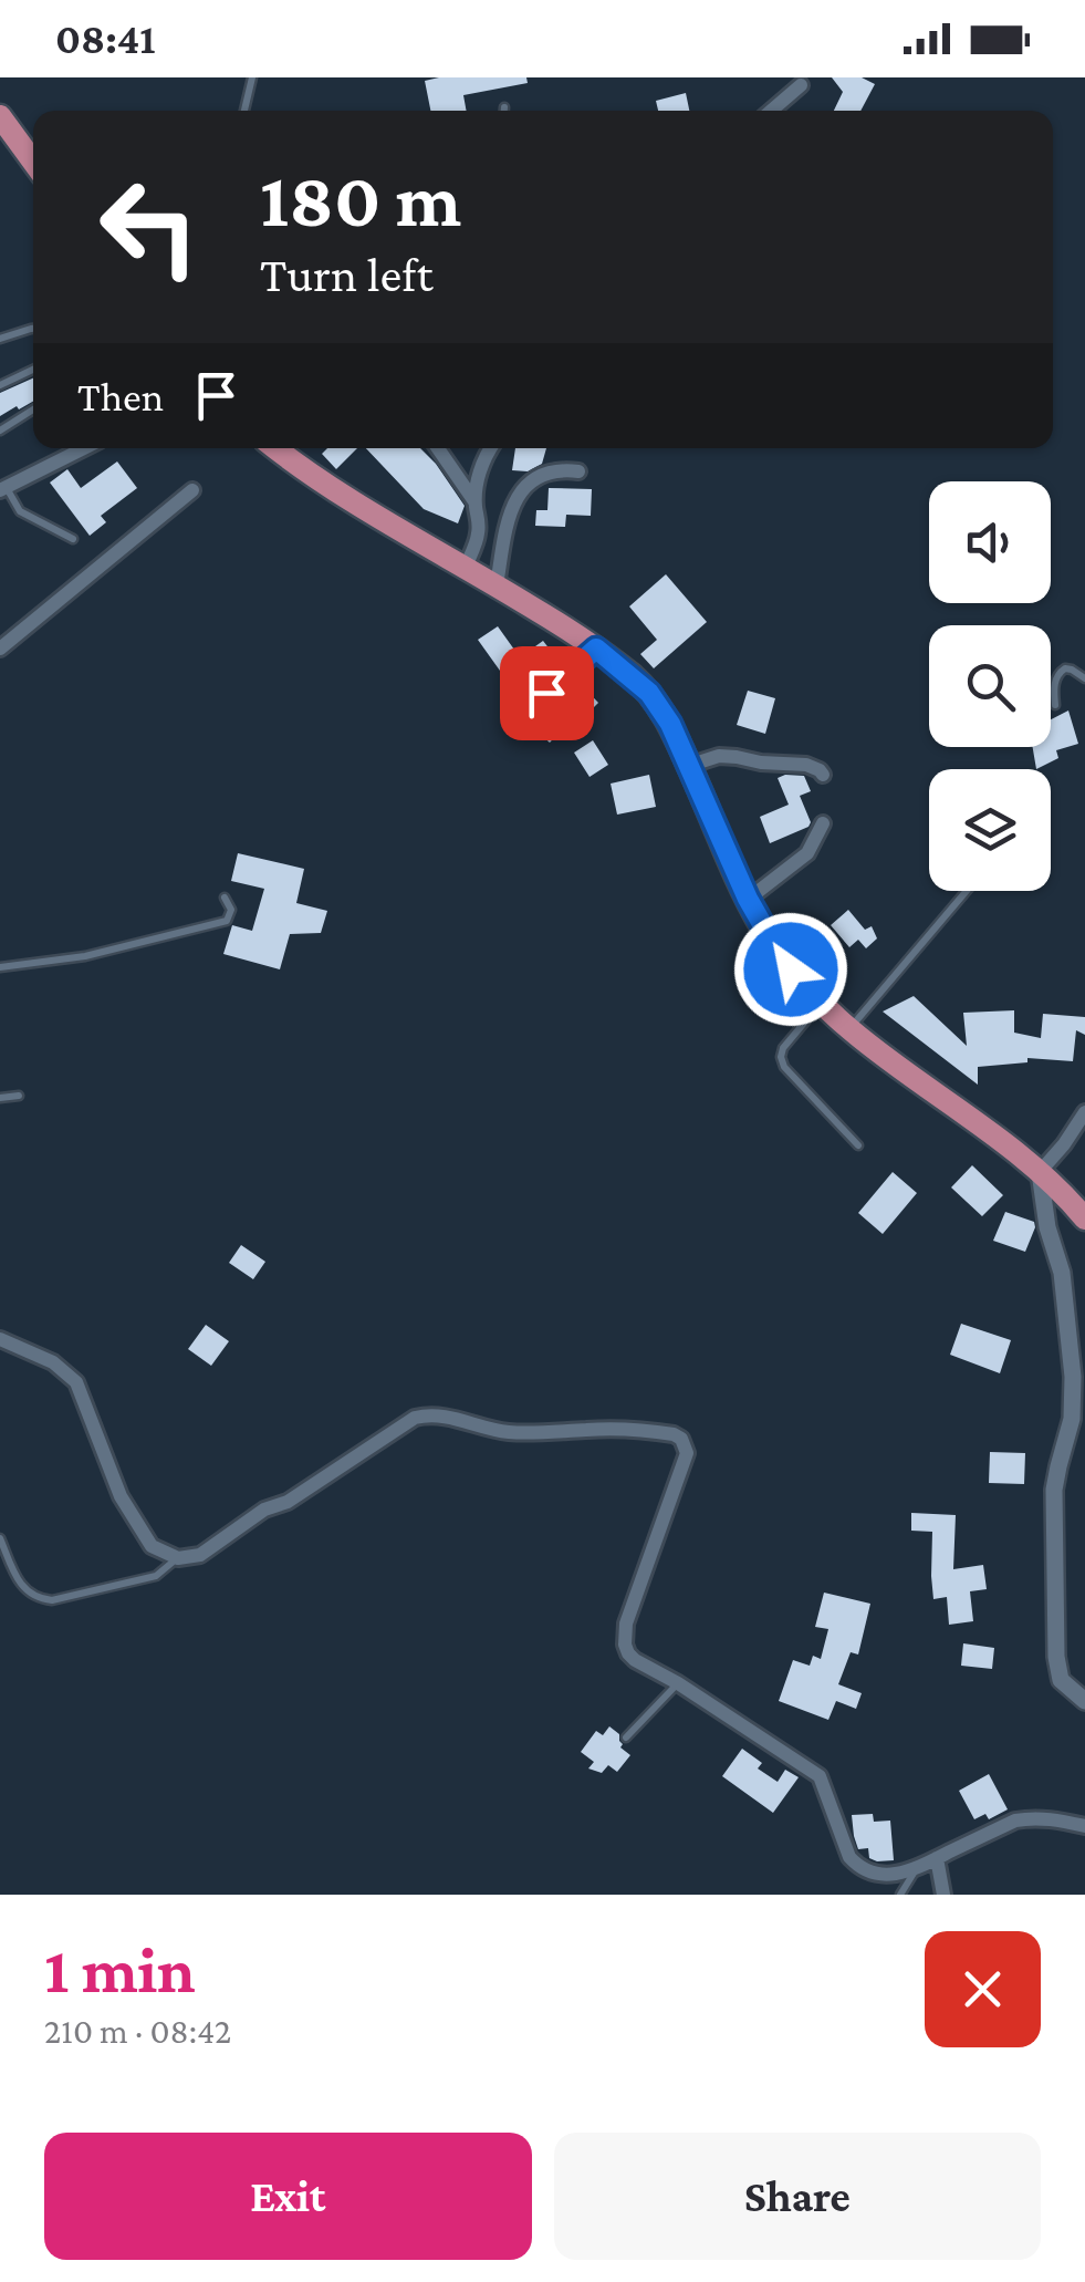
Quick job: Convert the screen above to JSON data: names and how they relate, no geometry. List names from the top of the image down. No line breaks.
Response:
{"page":{"status":"08:41","turn":["180 m","Turn left"],"then":"Then","heading":["1 min","210 m · 08:42"],"buttons":["Exit","Share"]}}
